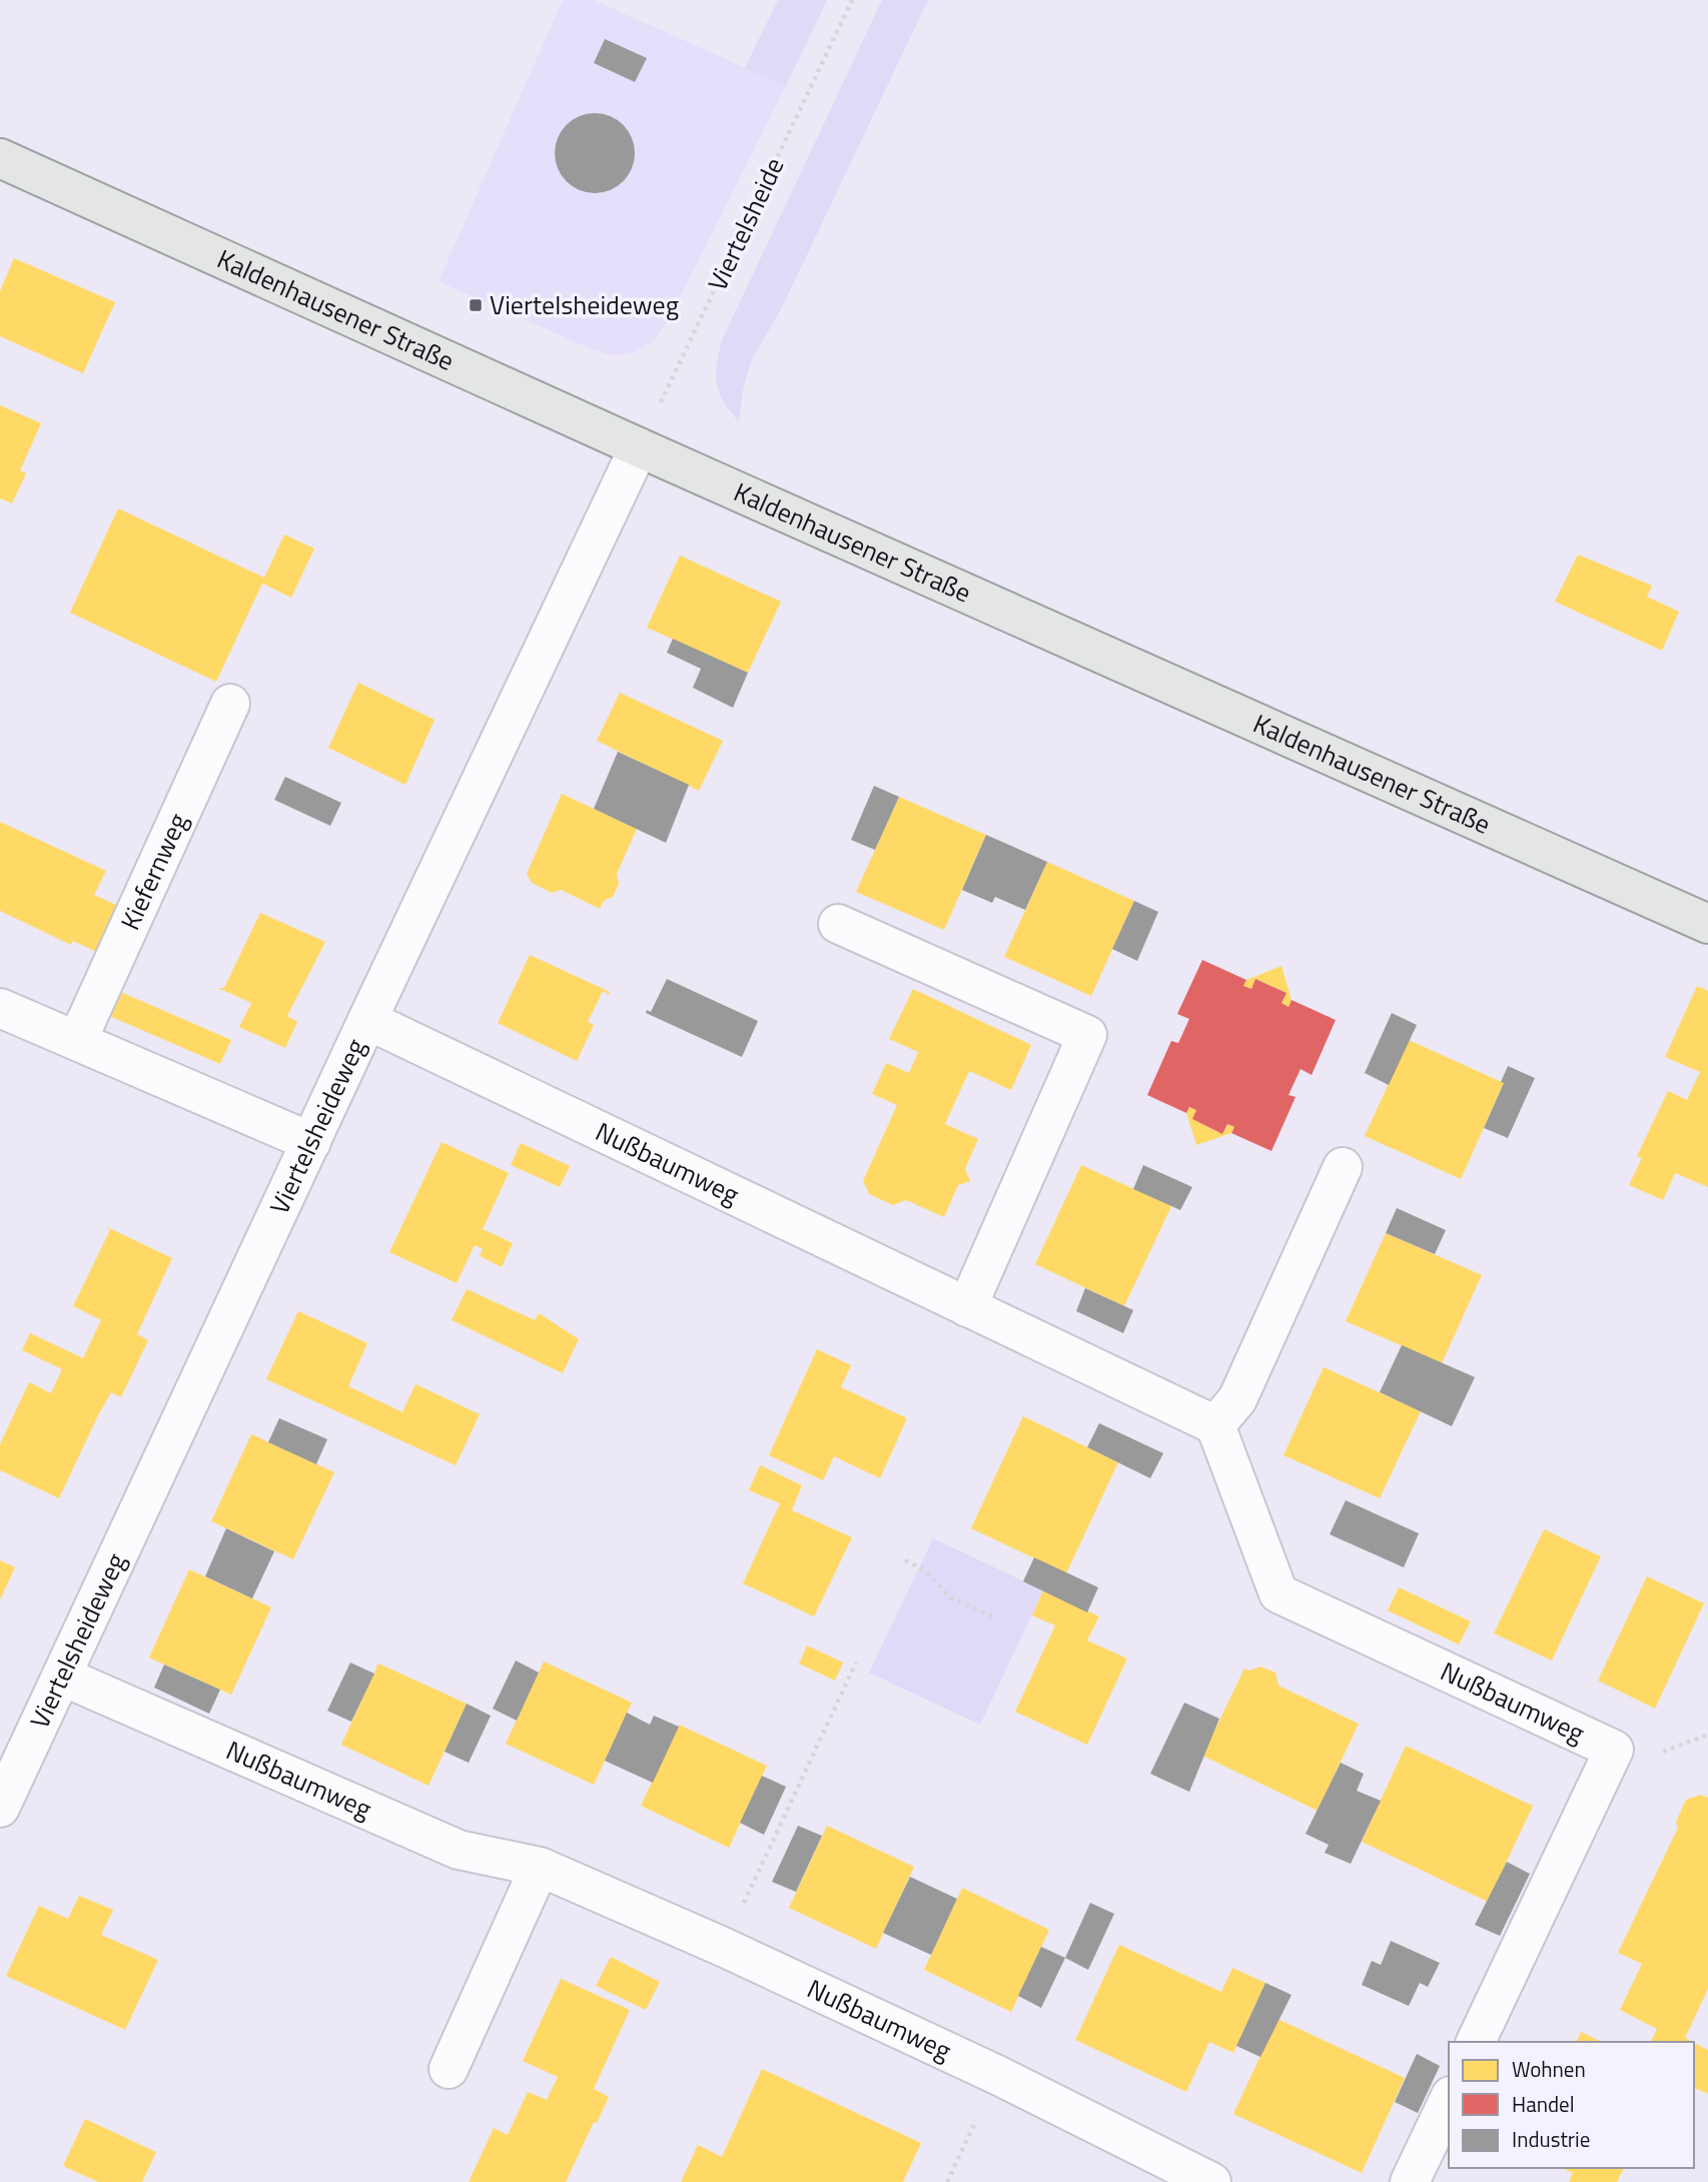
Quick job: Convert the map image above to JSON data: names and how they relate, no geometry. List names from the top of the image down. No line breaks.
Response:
{"streets":{"main road":["Kaldenhausener Straße"],"street":["Kiefernweg","Viertelsheideweg","Nußbaumweg"],"path":["Viertelsheide"]},"crossings":[["Viertelsheide","Kaldenhausener Straße"],["Viertelsheide","Viertelsheideweg"],["Kaldenhausener Straße","Viertelsheideweg"],["Viertelsheideweg","Nußbaumweg"]],"places":{"transit":["Viertelsheideweg"]},"legend":["Wohnen","Handel","Industrie"]}
